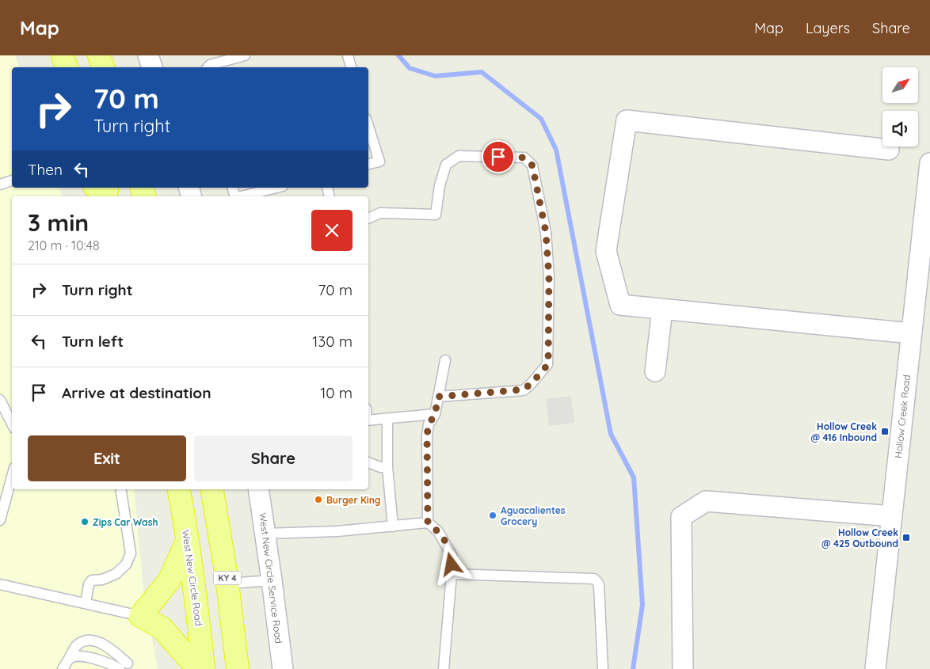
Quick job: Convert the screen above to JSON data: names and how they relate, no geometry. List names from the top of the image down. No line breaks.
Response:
{"streets":{"highway":["West New Circle Road","KY 4"],"street":["Hollow Creek Road","West New Circle Service Road"]},"places":{"transit":["Hollow Creek @ 416 Inbound","Hollow Creek @ 425 Outbound"],"other":["Burger King","Aguacalientes Grocery","Zips Car Wash"]},"north":"top right","page":{"header":"Map","nav":["Map","Layers","Share"],"turn":["70 m","Turn right"],"then":"Then","heading":["3 min","210 m · 10:48"],"list":[{"name":"Turn right","value":"70 m"},{"name":"Turn left","value":"130 m"},{"name":"Arrive at destination","value":"10 m"}],"buttons":["Exit","Share"]}}
